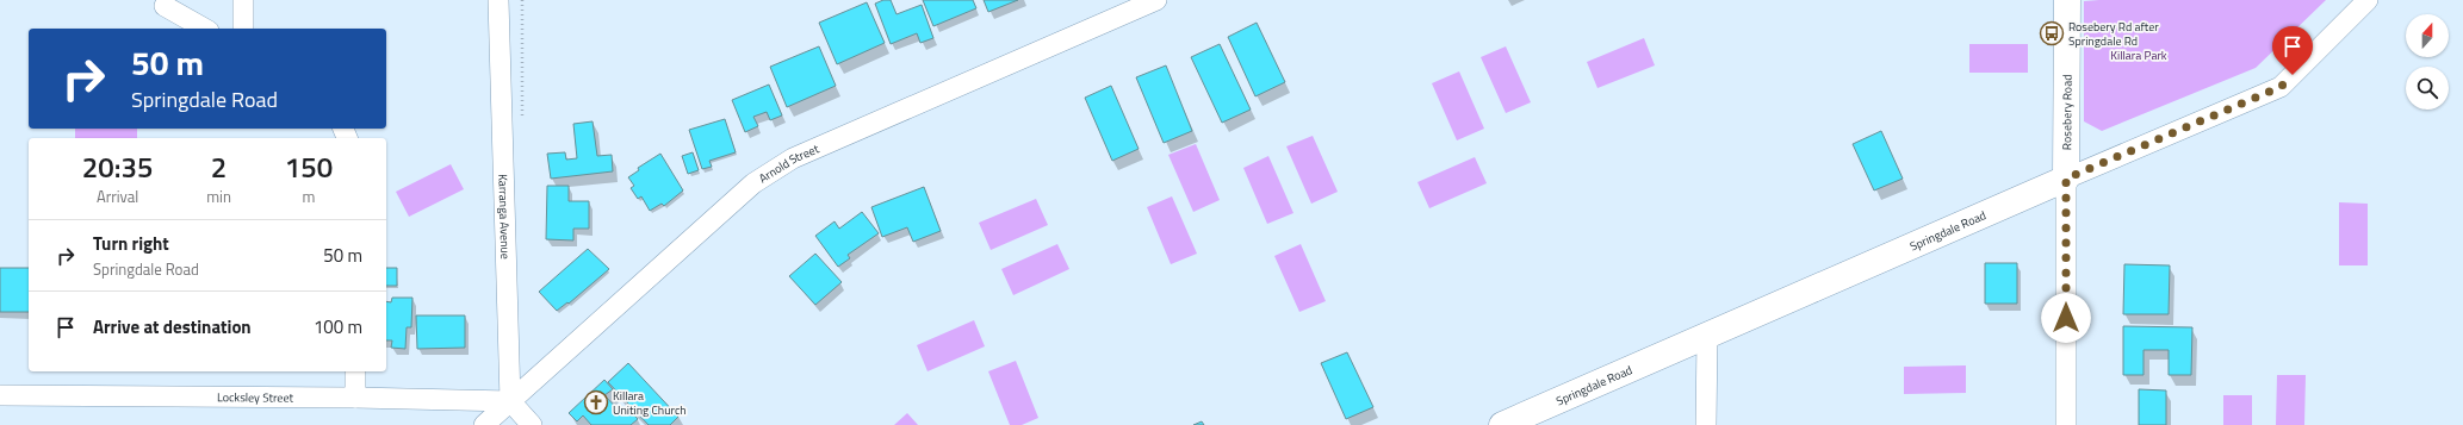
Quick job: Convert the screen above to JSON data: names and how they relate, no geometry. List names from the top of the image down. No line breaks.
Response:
{"streets":{"main road":["Rosebery Road","Springdale Road"],"street":["Arnold Street","Karranga Avenue","Locksley Street"]},"crossings":[["Rosebery Road","Springdale Road"],["Arnold Street","Karranga Avenue"],["Arnold Street","Locksley Street"],["Karranga Avenue","Locksley Street"]],"parks":["Killara Park"],"places":{"bus stop":["Rosebery Rd after Springdale Rd"],"church":["Killara Uniting Church"]},"north":"top","page":{"turn":["50 m","Springdale Road"],"eta":["20:35","Arrival","2","min","150","m"],"list":[{"name":"Turn right","note":"Springdale Road","value":"50 m"},{"name":"Arrive at destination","value":"100 m"}]}}
